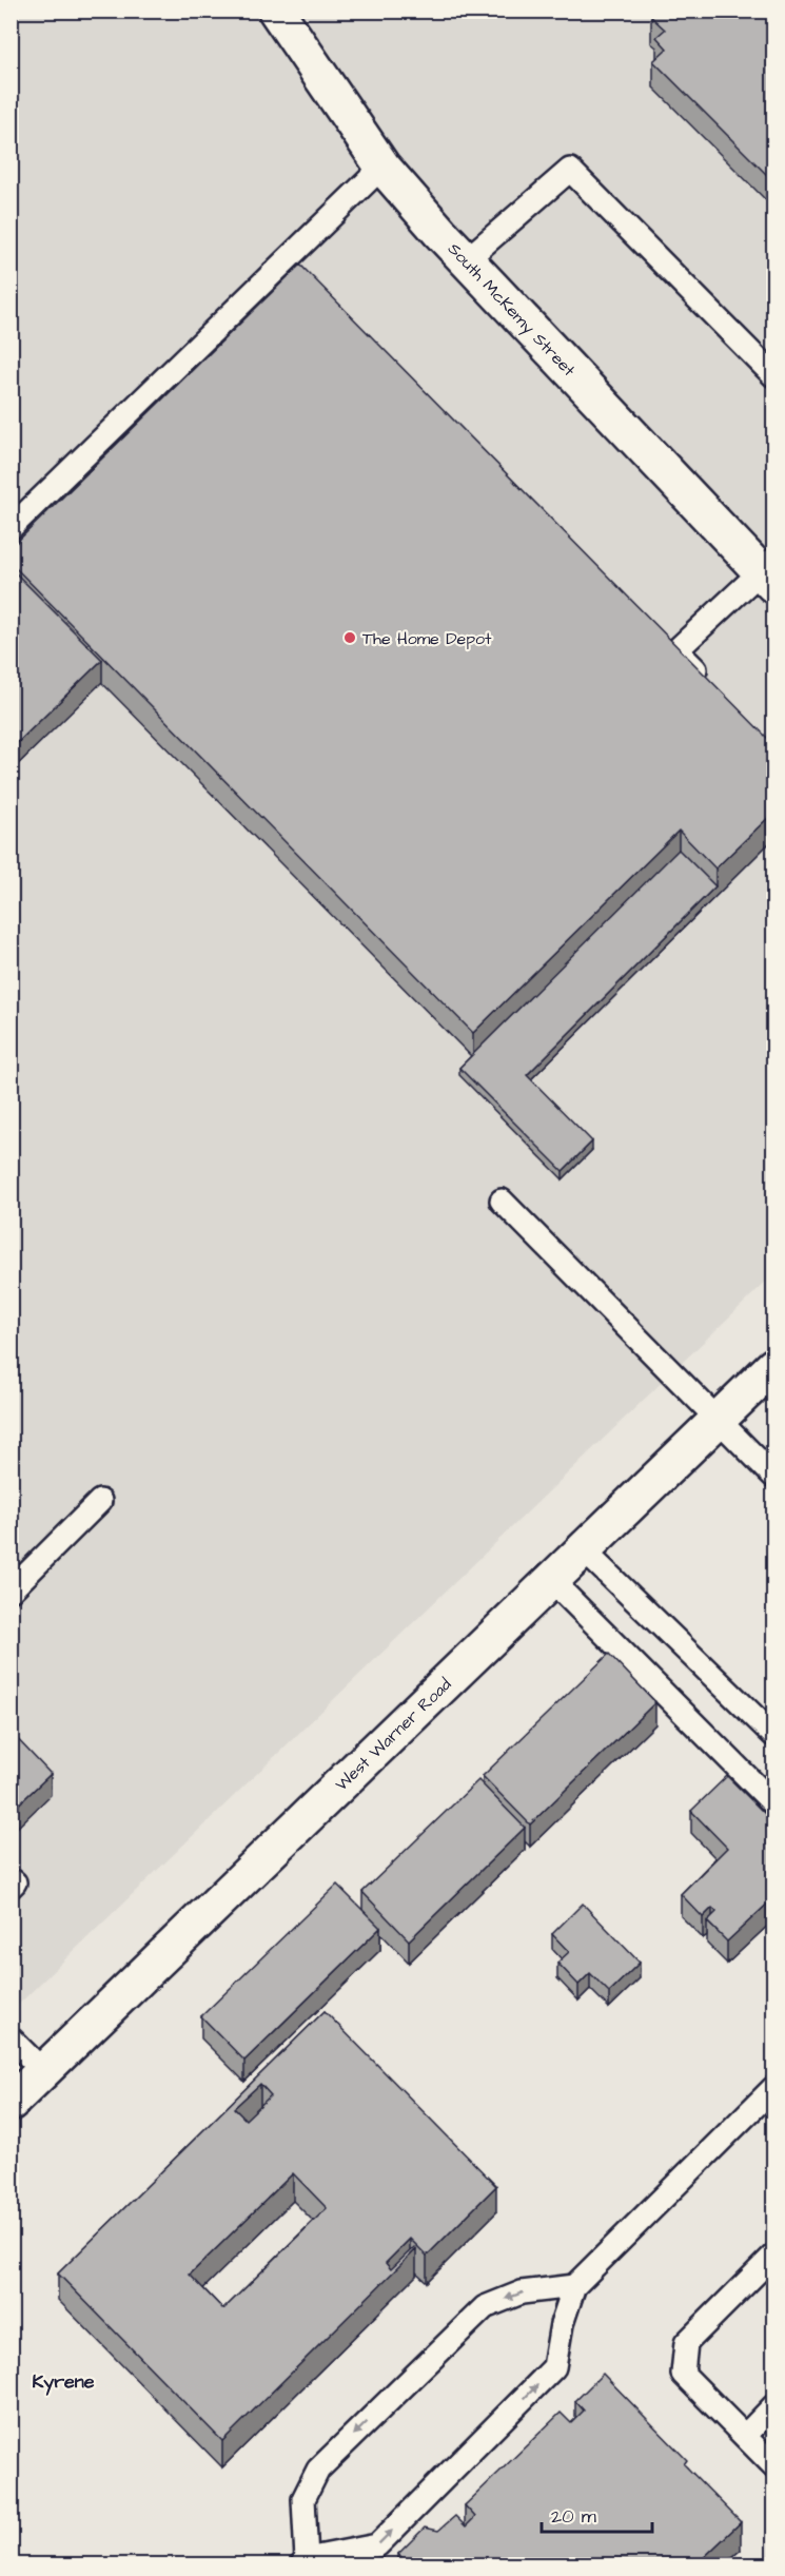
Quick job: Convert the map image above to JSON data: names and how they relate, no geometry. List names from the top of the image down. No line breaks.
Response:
{"streets":{"main road":["South McKemy Street","West Warner Road"]},"districts":["Kyrene"],"places":["The Home Depot"],"scale_bar":"20 m"}
